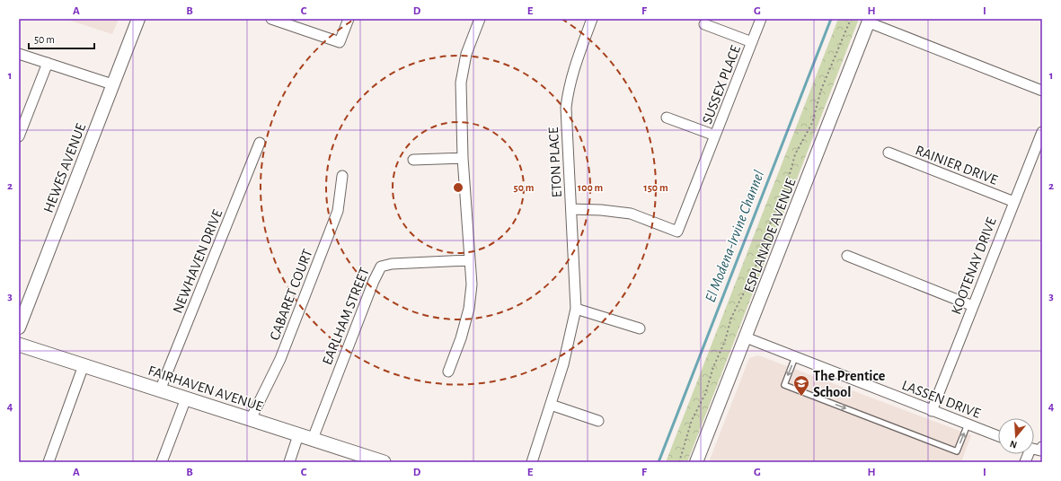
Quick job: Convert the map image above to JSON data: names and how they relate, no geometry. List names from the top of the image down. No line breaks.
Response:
{"streets":{"main road":["FAIRHAVEN AVENUE"],"street":["SUSSEX PLACE","ETON PLACE","RAINIER DRIVE","HEWES AVENUE","ESPLANADE AVENUE","NEWHAVEN DRIVE","KOOTENAY DRIVE","CABARET COURT","EARLHAM STREET","LASSEN DRIVE"]},"crossings":[["SUSSEX PLACE","ETON PLACE"],["RAINIER DRIVE","KOOTENAY DRIVE"],["ESPLANADE AVENUE","LASSEN DRIVE"],["NEWHAVEN DRIVE","FAIRHAVEN AVENUE"],["KOOTENAY DRIVE","LASSEN DRIVE"],["CABARET COURT","FAIRHAVEN AVENUE"],["EARLHAM STREET","FAIRHAVEN AVENUE"]],"water":["El Modena-Irvine Channel"],"places":{"school or university":["The Prentice School"]},"scale_bar":"50 m","north":"bottom","grid":{"columns":["A","B","C","D","E","F","G","H","I"],"rows":["1","2","3","4"]},"rings":["50 m","100 m","150 m"]}
